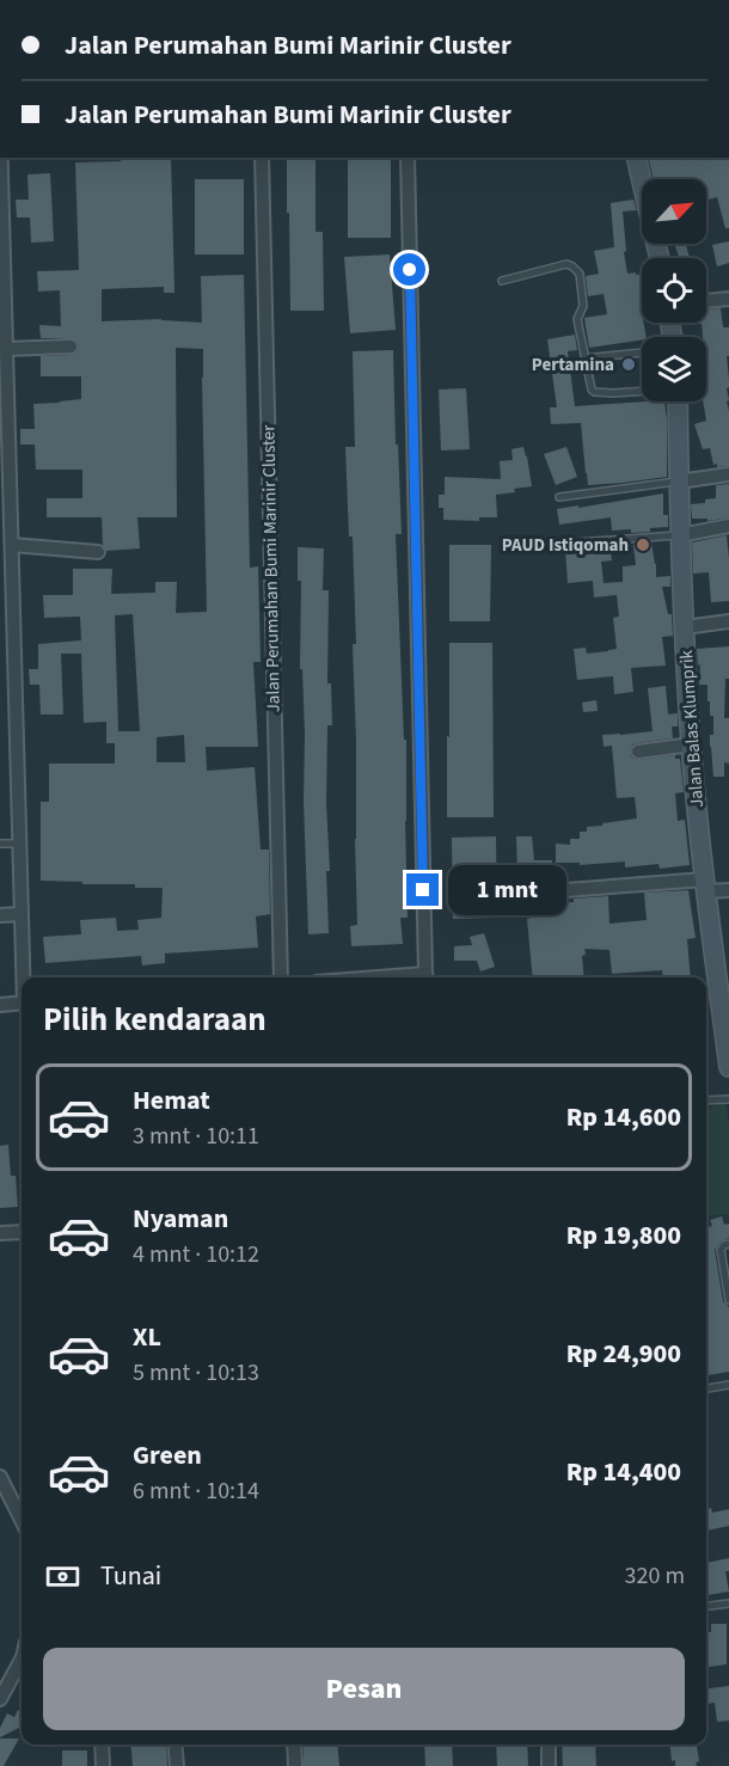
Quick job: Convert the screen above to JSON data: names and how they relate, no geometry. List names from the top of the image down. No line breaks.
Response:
{"streets":{"street":["Jalan Perumahan Bumi Marinir Cluster","Jalan Balas Klumprik"]},"places":["Pertamina","PAUD Istiqomah"],"north":"top right","page":{"banner":["Jalan Perumahan Bumi Marinir Cluster","Jalan Perumahan Bumi Marinir Cluster"],"bubble":"1 mnt","heading":"Pilih kendaraan","list":[{"name":"Hemat","note":"3 mnt · 10:11","value":"Rp 14,600"},{"name":"Nyaman","note":"4 mnt · 10:12","value":"Rp 19,800"},{"name":"XL","note":"5 mnt · 10:13","value":"Rp 24,900"},{"name":"Green","note":"6 mnt · 10:14","value":"Rp 14,400"}],"pay":["Tunai","320 m"],"buttons":"Pesan"}}
